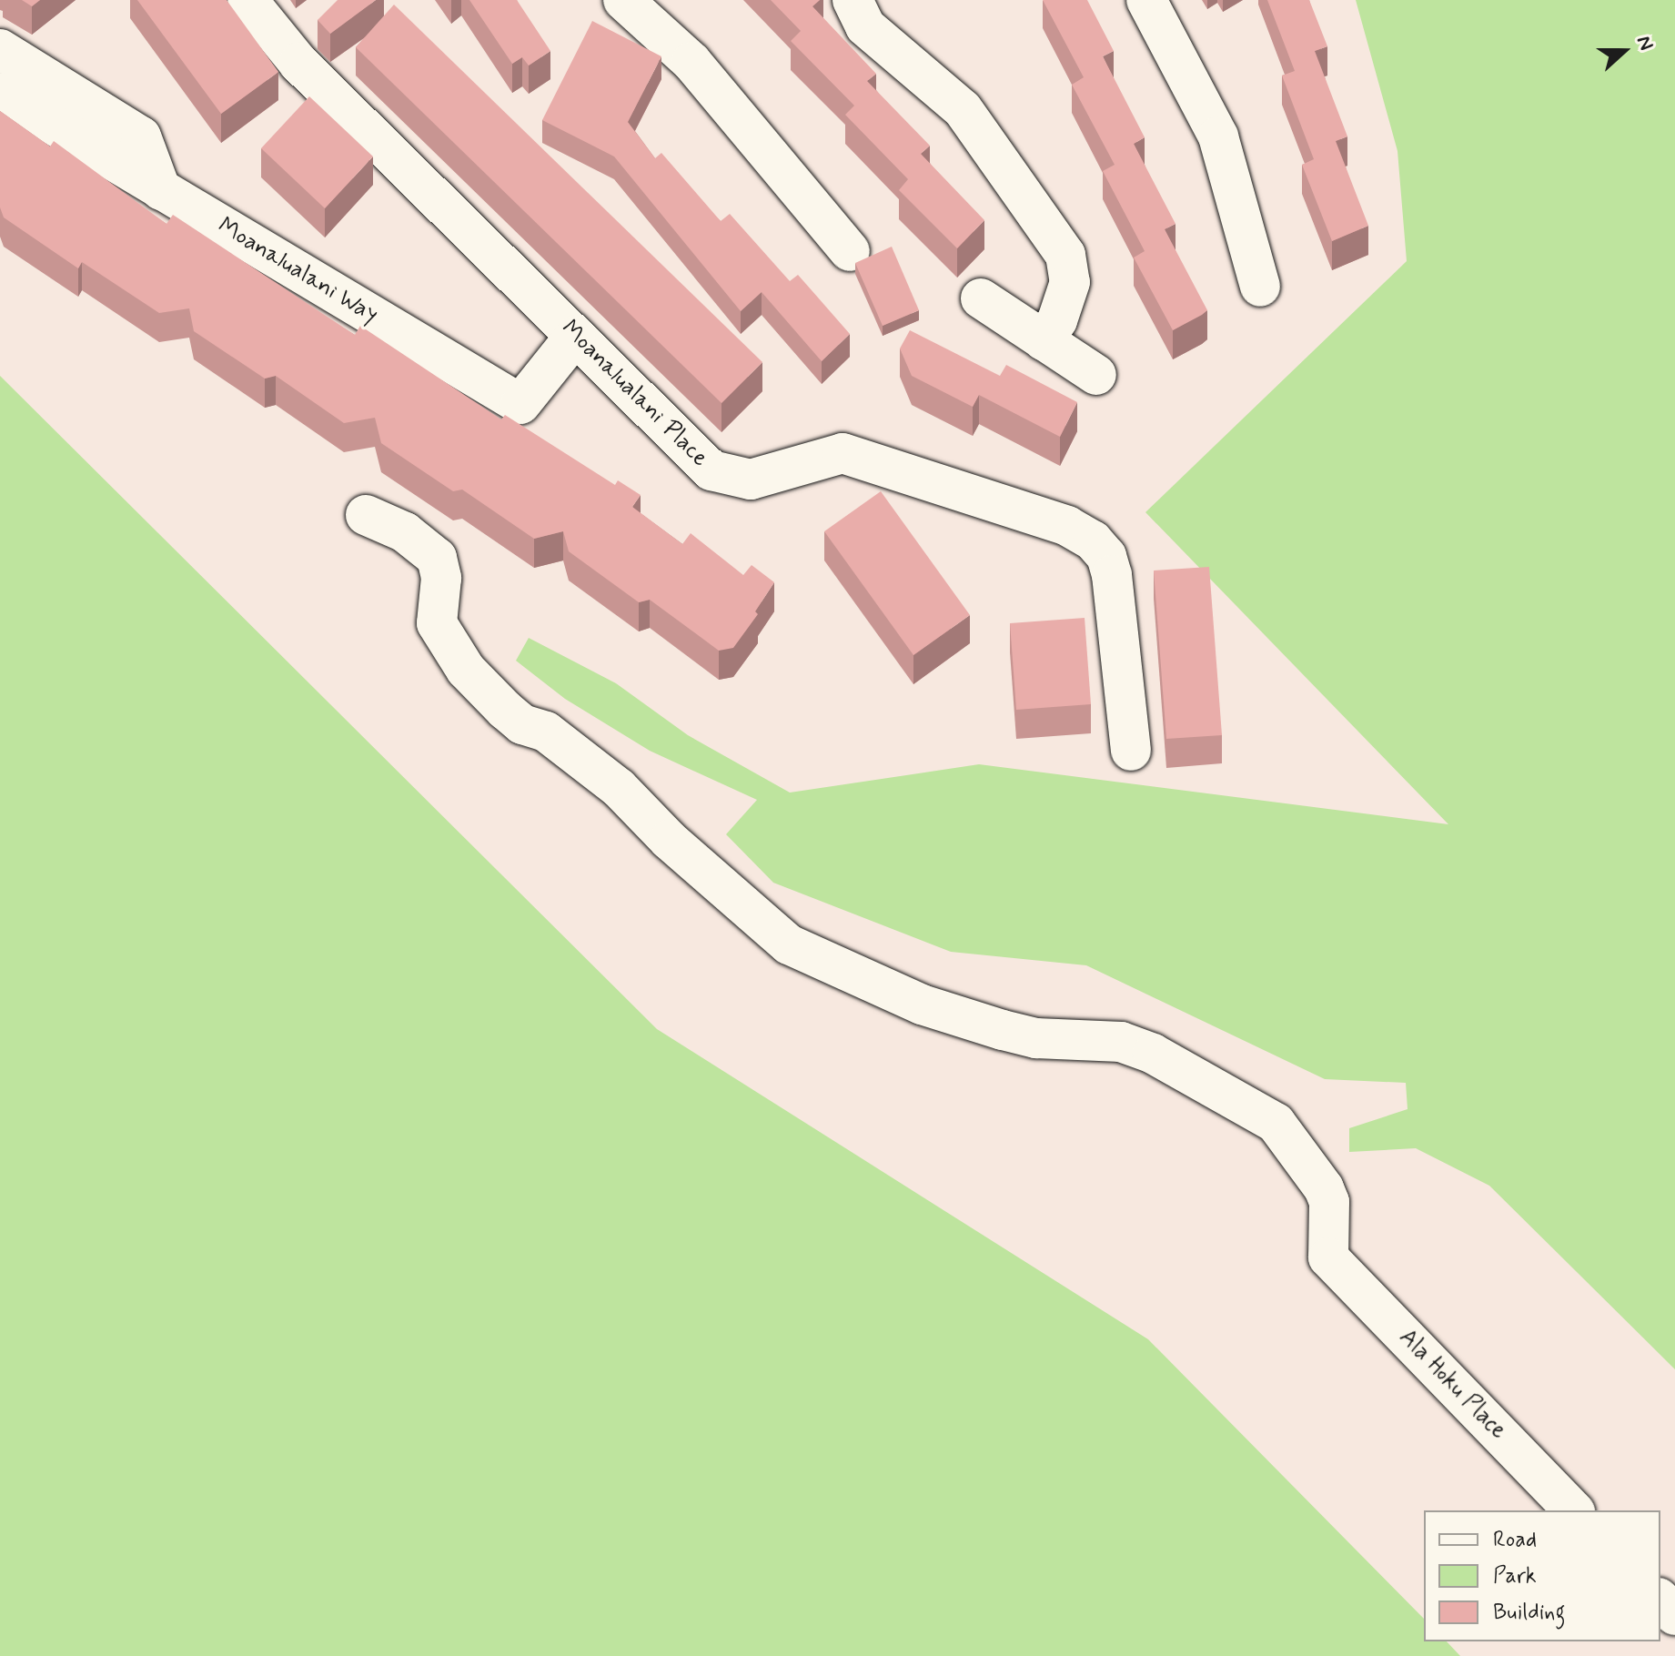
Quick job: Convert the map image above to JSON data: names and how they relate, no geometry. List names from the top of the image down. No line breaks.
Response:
{"streets":{"street":["Moanalualani Way","Moanalualani Place","Ala Hoku Place"]},"crossings":[["Moanalualani Way","Moanalualani Place"]],"legend":["Road","Park","Building"],"north":"right"}
